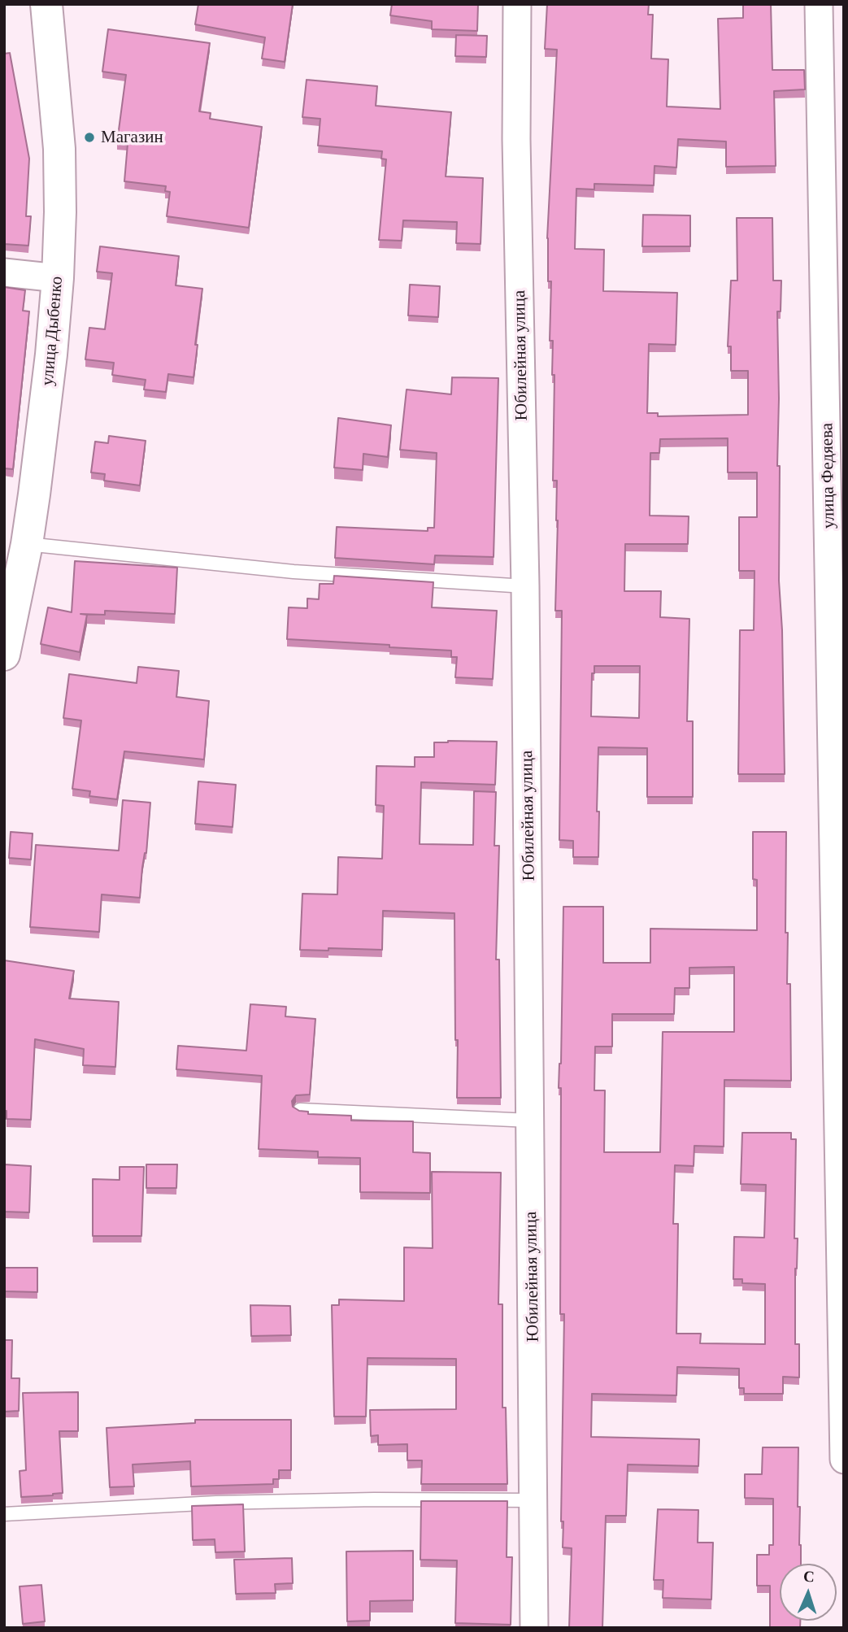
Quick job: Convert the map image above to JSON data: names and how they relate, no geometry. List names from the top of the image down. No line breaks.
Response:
{"streets":{"main road":["улица Дыбенко"],"street":["Юбилейная улица","улица Федяева"]},"places":["Магазин"],"north":"top"}
